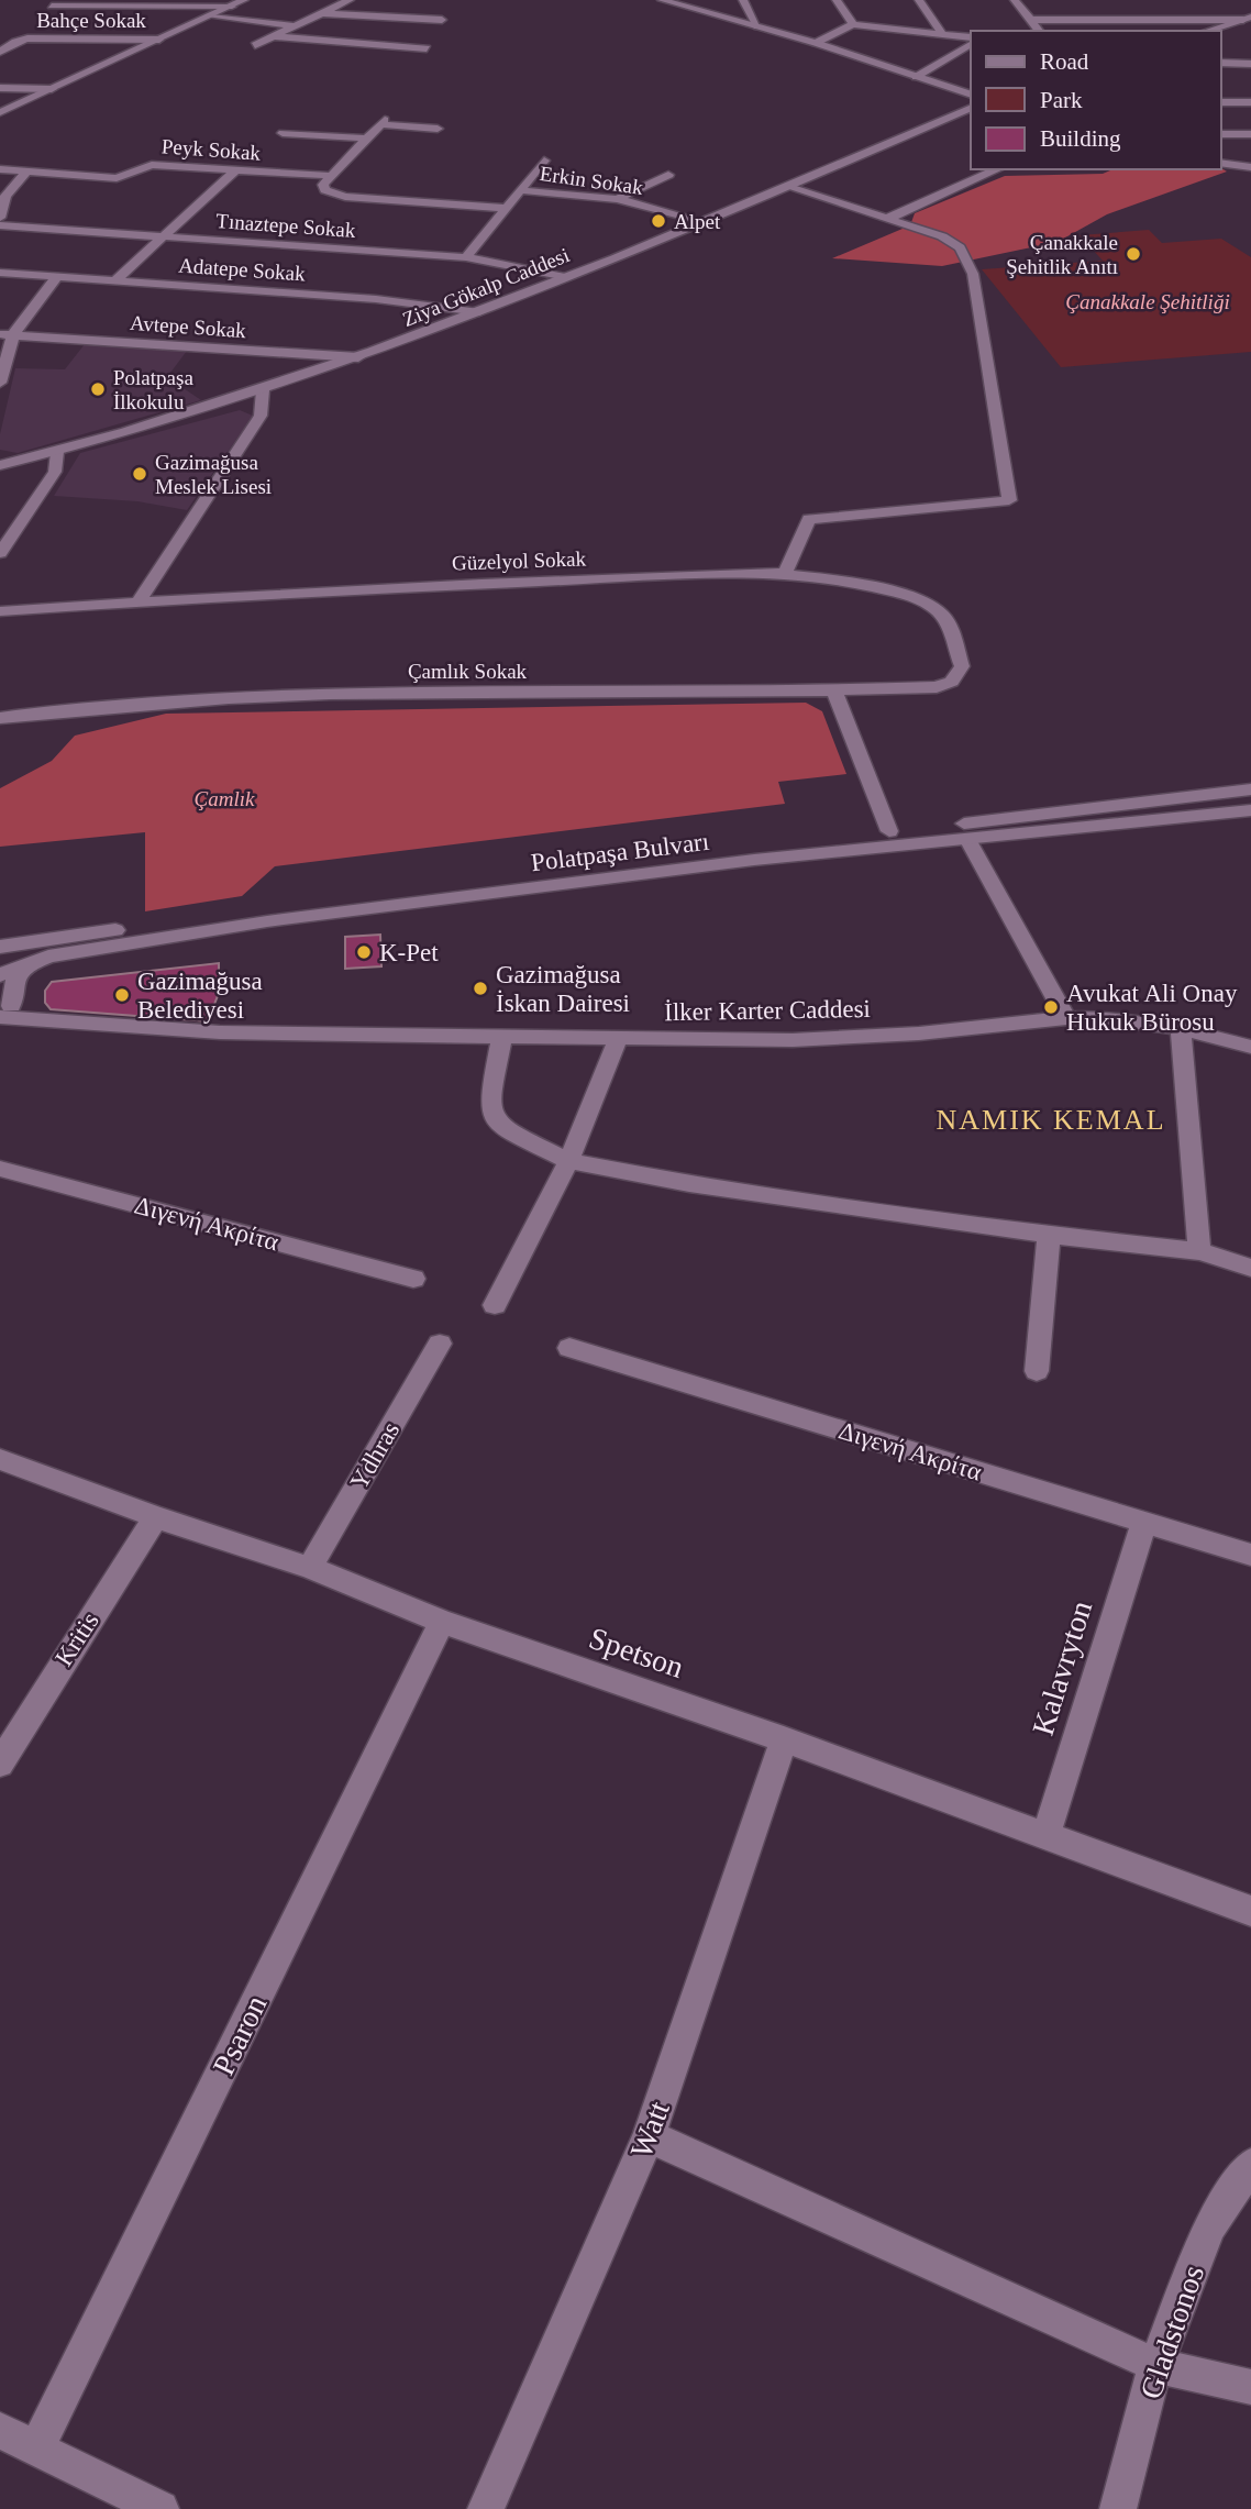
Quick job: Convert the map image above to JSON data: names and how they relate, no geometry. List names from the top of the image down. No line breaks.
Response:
{"streets":{"street":["Bahçe Sokak","Peyk Sokak","Erkin Sokak","Tınaztepe Sokak","Adatepe Sokak","Ziya Gökalp Caddesi","Avtepe Sokak","Güzelyol Sokak","Çamlık Sokak","Polatpaşa Bulvarı","İlker Karter Caddesi","Διγενή Ακρίτα","Ydhras","Kritis","Spetson","Kalavryton","Psaron","Watt","Gladstonos"]},"crossings":[["Erkin Sokak","Ziya Gökalp Caddesi"],["Tınaztepe Sokak","Ziya Gökalp Caddesi"],["Adatepe Sokak","Ziya Gökalp Caddesi"],["Ziya Gökalp Caddesi","Avtepe Sokak"],["Güzelyol Sokak","Çamlık Sokak"],["Διγενή Ακρίτα","Kalavryton"],["Ydhras","Spetson"],["Kritis","Spetson"],["Spetson","Kalavryton"],["Spetson","Psaron"],["Spetson","Watt"]],"districts":["NAMIK KEMAL"],"parks":["Çanakkale Şehitliği","Çamlık"],"places":["Alpet","Çanakkale Şehitlik Anıtı","Polatpaşa İlkokulu","Gazimağusa Meslek Lisesi","K-Pet","Gazimağusa İskan Dairesi","Gazimağusa Belediyesi","Avukat Ali Onay Hukuk Bürosu"],"legend":["Road","Park","Building"]}
